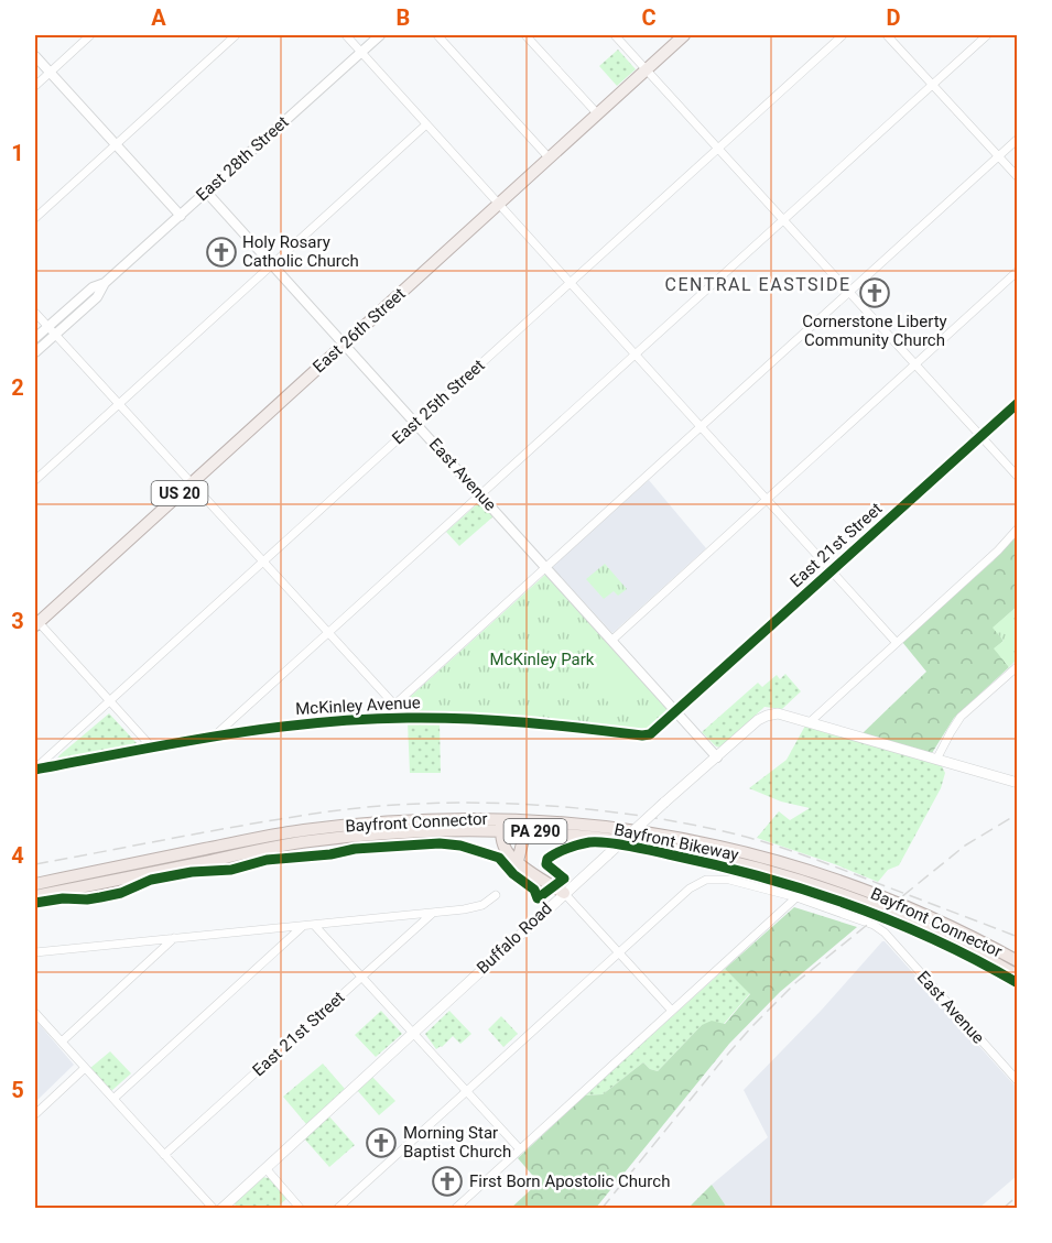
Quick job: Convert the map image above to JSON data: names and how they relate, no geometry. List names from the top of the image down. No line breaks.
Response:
{"streets":{"highway":["Bayfront Connector","PA 290"],"main road":["East 26th Street","US 20","Buffalo Road"],"street":["East 28th Street","East 25th Street","East Avenue","East 21st Street","McKinley Avenue"],"cycle path":["Bayfront Bikeway"]},"crossings":[["East 28th Street","East Avenue"],["East 26th Street","East Avenue"],["East 25th Street","East Avenue"],["East 25th Street","McKinley Avenue"],["East Avenue","East 21st Street"],["East Avenue","McKinley Avenue"],["East Avenue","Buffalo Road"],["East 21st Street","McKinley Avenue"]],"districts":["CENTRAL EASTSIDE"],"parks":["McKinley Park"],"places":{"church":["Holy Rosary Catholic Church","Cornerstone Liberty Community Church","Morning Star Baptist Church","First Born Apostolic Church"]},"grid":{"columns":["A","B","C","D"],"rows":["1","2","3","4","5"]}}
